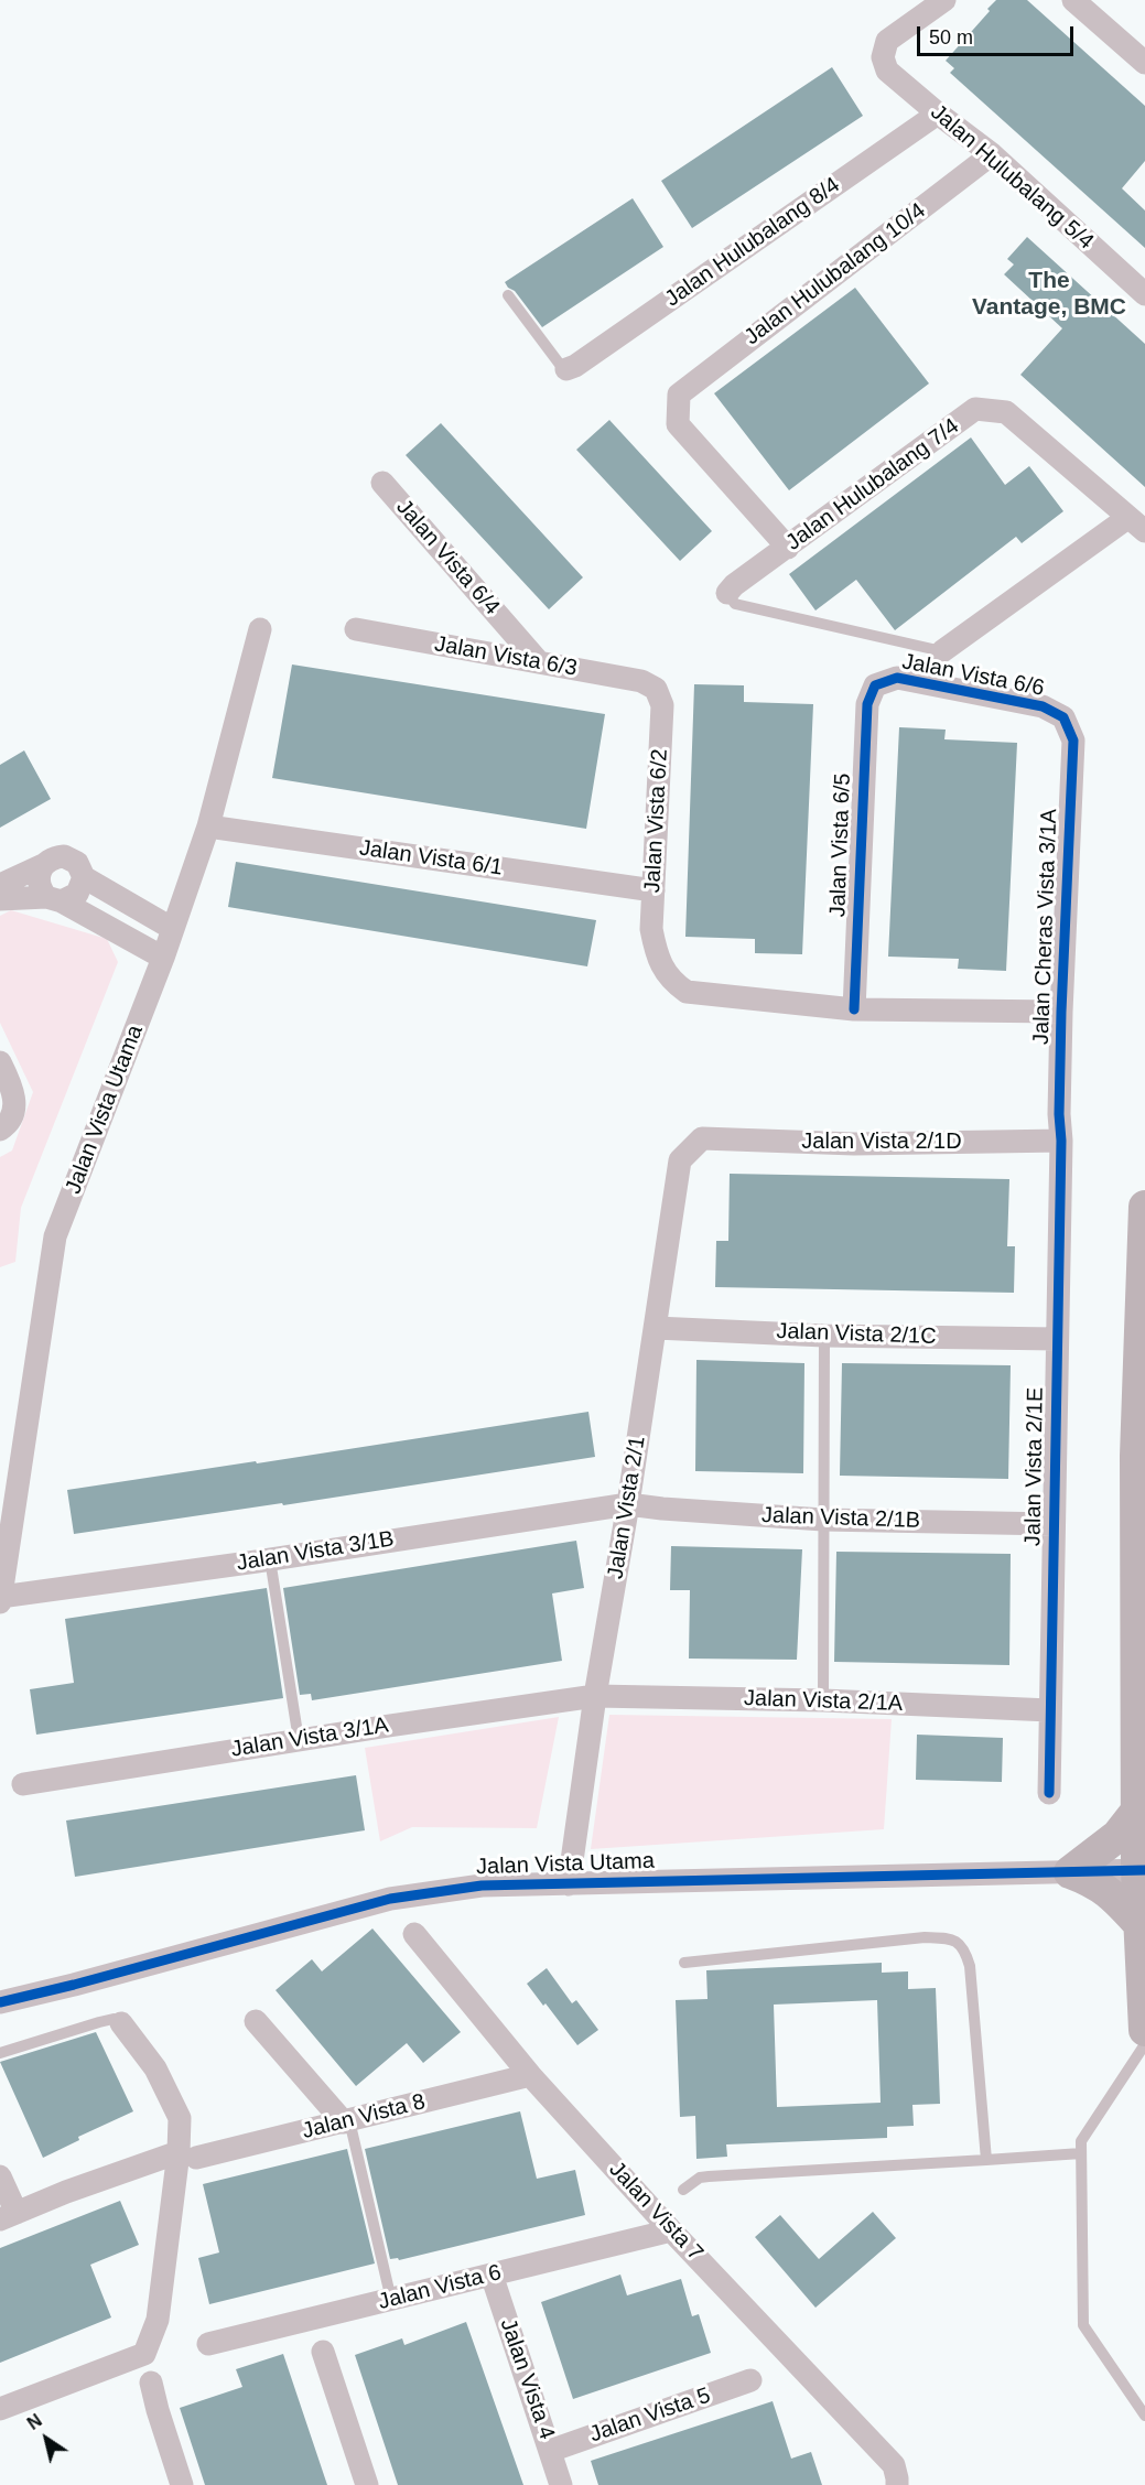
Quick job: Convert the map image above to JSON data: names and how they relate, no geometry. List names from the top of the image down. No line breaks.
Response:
{"streets":{"street":["Jalan Hulubalang 5/4","Jalan Hulubalang 8/4","Jalan Hulubalang 10/4","Jalan Hulubalang 7/4","Jalan Vista 6/4","Jalan Vista 6/3","Jalan Vista 6/6","Jalan Vista 6/2","Jalan Vista 6/5","Jalan Vista 6/1","Jalan Cheras Vista 3/1A","Jalan Vista Utama","Jalan Vista 2/1D","Jalan Vista 2/1C","Jalan Vista 2/1E","Jalan Vista 2/1","Jalan Vista 2/1B","Jalan Vista 3/1B","Jalan Vista 2/1A","Jalan Vista 3/1A","Jalan Vista 8","Jalan Vista 7","Jalan Vista 6","Jalan Vista 4","Jalan Vista 5"]},"crossings":[["Jalan Hulubalang 5/4","Jalan Hulubalang 8/4"],["Jalan Hulubalang 5/4","Jalan Hulubalang 10/4"],["Jalan Hulubalang 10/4","Jalan Hulubalang 7/4"],["Jalan Vista 6/4","Jalan Vista 6/3"],["Jalan Vista 6/3","Jalan Vista 6/2"],["Jalan Vista 6/6","Jalan Vista 6/5"],["Jalan Vista 6/6","Jalan Cheras Vista 3/1A"],["Jalan Vista 6/2","Jalan Vista 6/5"],["Jalan Vista 6/2","Jalan Vista 6/1"],["Jalan Vista 6/1","Jalan Vista Utama"],["Jalan Cheras Vista 3/1A","Jalan Vista 2/1D"],["Jalan Cheras Vista 3/1A","Jalan Vista 2/1E"],["Jalan Vista Utama","Jalan Vista 2/1"],["Jalan Vista Utama","Jalan Vista 3/1B"],["Jalan Vista 2/1D","Jalan Vista 2/1E"],["Jalan Vista 2/1D","Jalan Vista 2/1"],["Jalan Vista 2/1C","Jalan Vista 2/1E"],["Jalan Vista 2/1C","Jalan Vista 2/1"],["Jalan Vista 2/1E","Jalan Vista 2/1B"],["Jalan Vista 2/1E","Jalan Vista 2/1A"],["Jalan Vista 2/1","Jalan Vista 2/1B"],["Jalan Vista 2/1","Jalan Vista 3/1B"],["Jalan Vista 2/1","Jalan Vista 2/1A"],["Jalan Vista 2/1","Jalan Vista 3/1A"],["Jalan Vista 2/1B","Jalan Vista 3/1B"],["Jalan Vista 2/1A","Jalan Vista 3/1A"],["Jalan Vista 8","Jalan Vista 7"],["Jalan Vista 7","Jalan Vista 6"],["Jalan Vista 6","Jalan Vista 4"],["Jalan Vista 4","Jalan Vista 5"]],"districts":["The Vantage, BMC"],"scale_bar":"50 m","north":"top left"}
